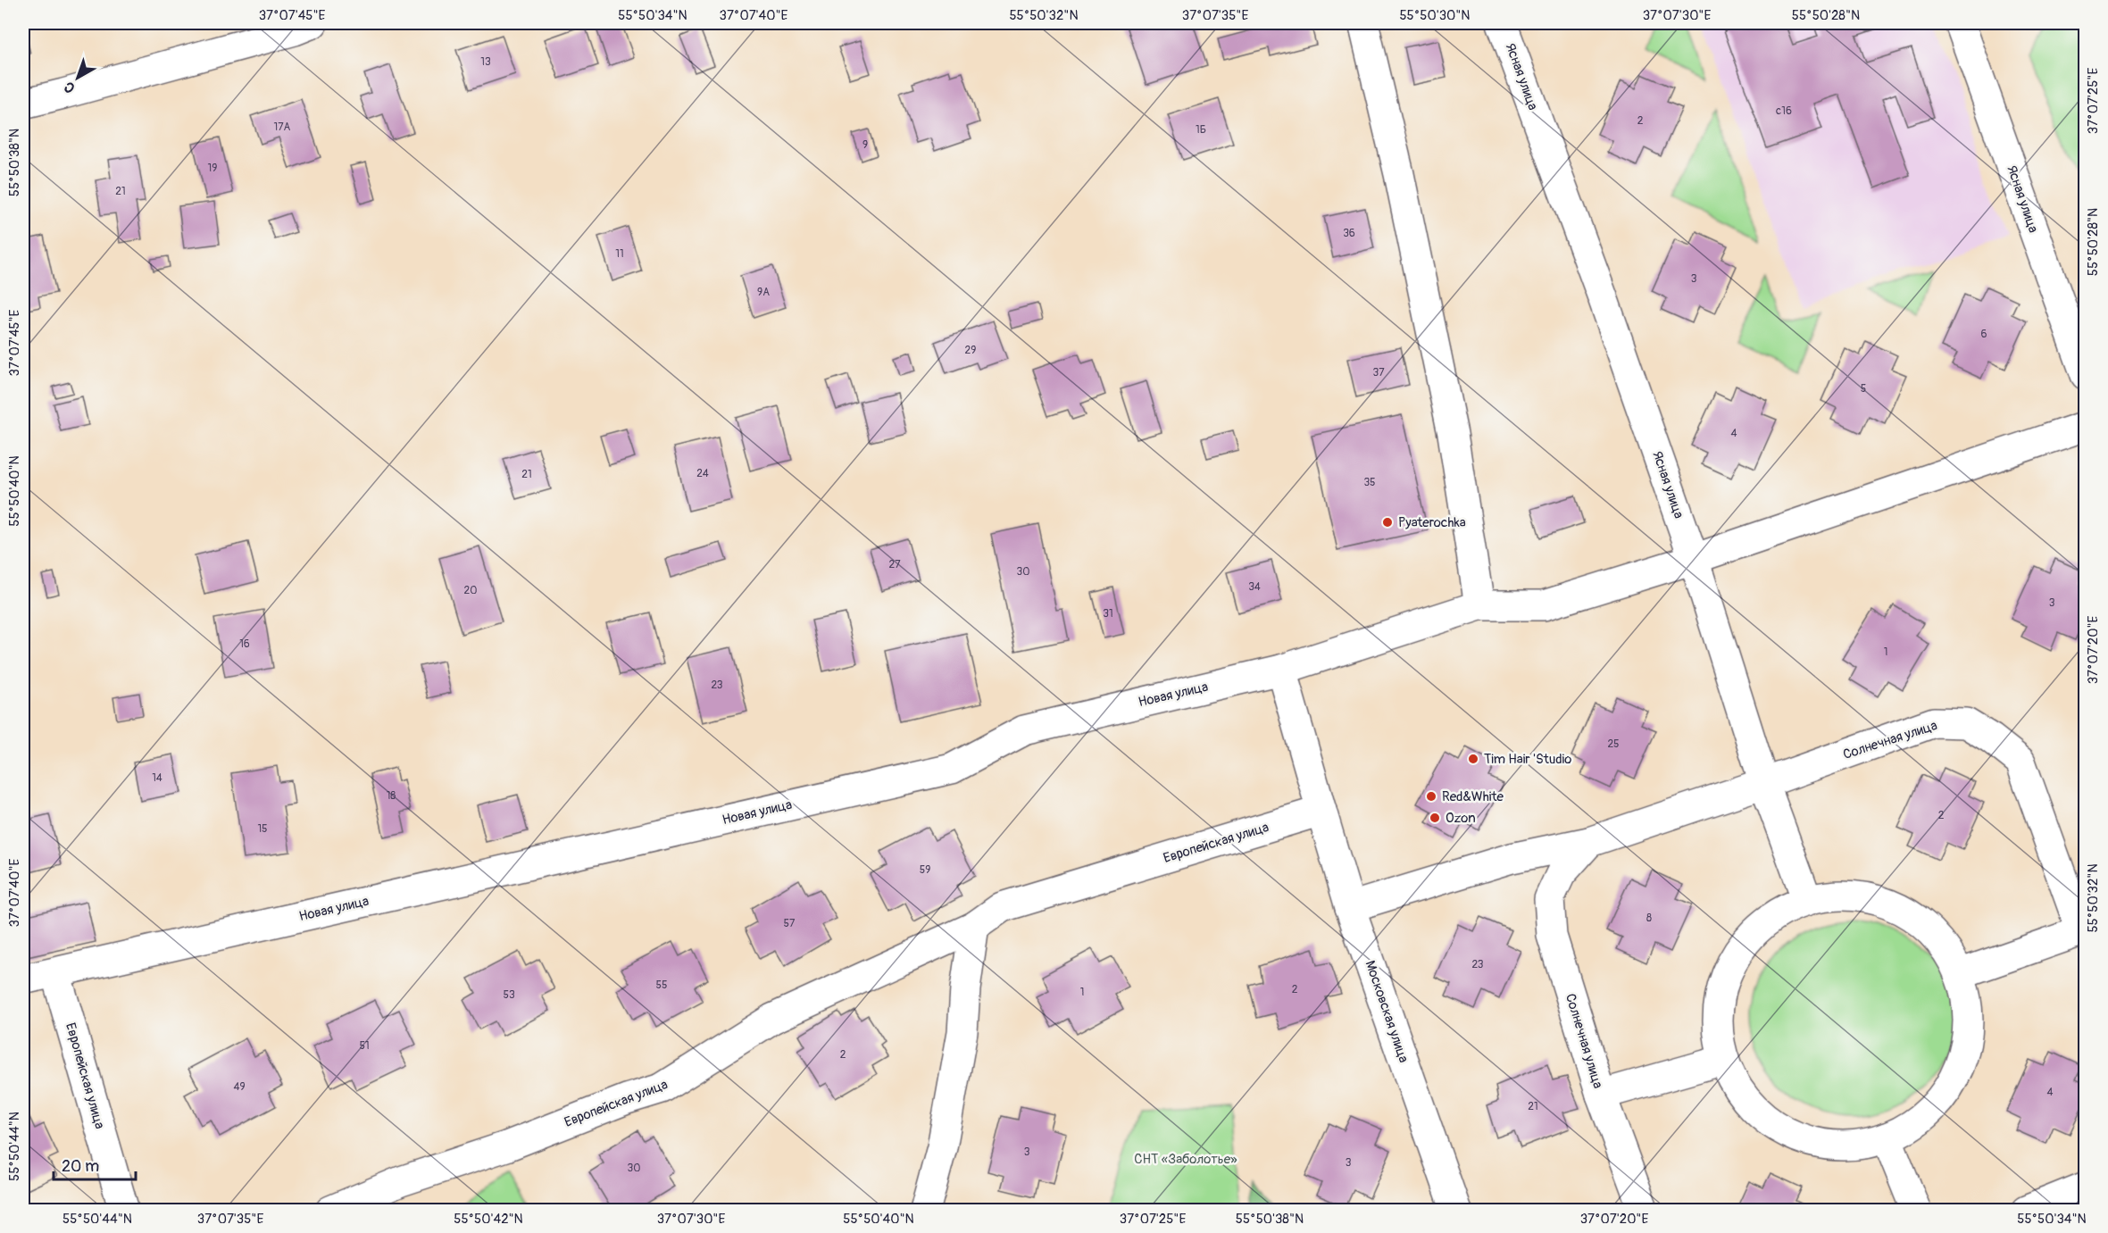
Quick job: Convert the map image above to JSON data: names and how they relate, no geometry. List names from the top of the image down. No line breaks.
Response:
{"streets":{"street":["Ясная улица","Новая улица","Солнечная улица","Европейская улица","Московская улица"]},"crossings":[["Ясная улица","Новая улица"],["Новая улица","Европейская улица"],["Солнечная улица","Московская улица"],["Европейская улица","Московская улица"]],"parks":["СНТ «Заболотье»"],"places":["Pyaterochka","Tim Hair 'Studio","Red&White","Ozon"],"house_numbers":["13","с16","2","17А","1Б","9","19","21","36","11","3","9А","6","29","37","5","4","24","21","35","27","30","34","20","3","31","16","1","23","25","14","18","2","15","59","8","57","23","55","2","1","53","51","2","49","4","21","3","3","30"],"scale_bar":"20 m","north":"bottom left","coordinates":["37°07'45\"E","55°50'34\"N","37°07'40\"E","55°50'32\"N","37°07'35\"E","55°50'30\"N","37°07'30\"E","55°50'28\"N","37°07'25\"E","55°50'38\"N","55°50'40\"N","37°07'20\"E","55°50'44\"N","55°50'42\"N"]}
